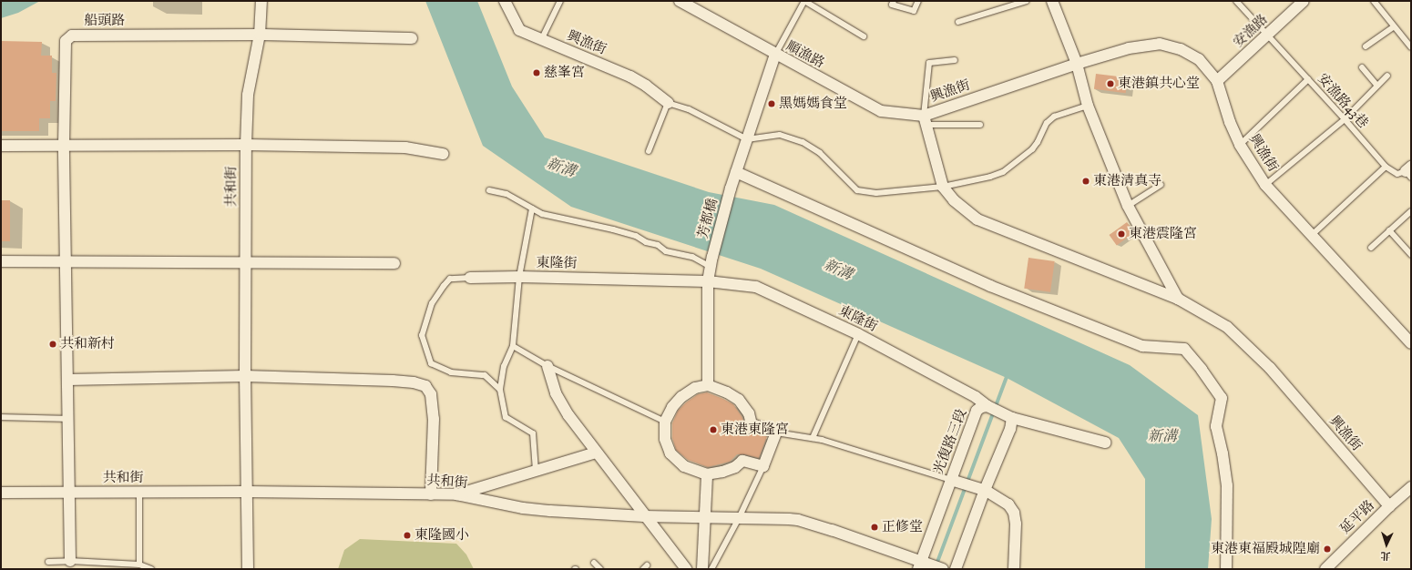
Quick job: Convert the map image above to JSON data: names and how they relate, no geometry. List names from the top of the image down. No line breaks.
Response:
{"streets":{"street":["船頭路","安漁路","興漁街","順漁路","共和街","芳都橋","東隆街","光復路三段","延平路"],"lane":["安漁路43巷"]},"crossings":[["船頭路","共和街"],["安漁路","興漁街"],["安漁路","安漁路43巷"],["興漁街","順漁路"],["興漁街","延平路"],["芳都橋","東隆街"],["東隆街","光復路三段"]],"water":["新溝"],"places":["慈峯宮","東港鎮共心堂","黑媽媽食堂","東港清真寺","東港震隆宮","共和新村","東港東隆宮","正修堂","東隆國小","東港東福殿城隍廟"],"north":"bottom"}
